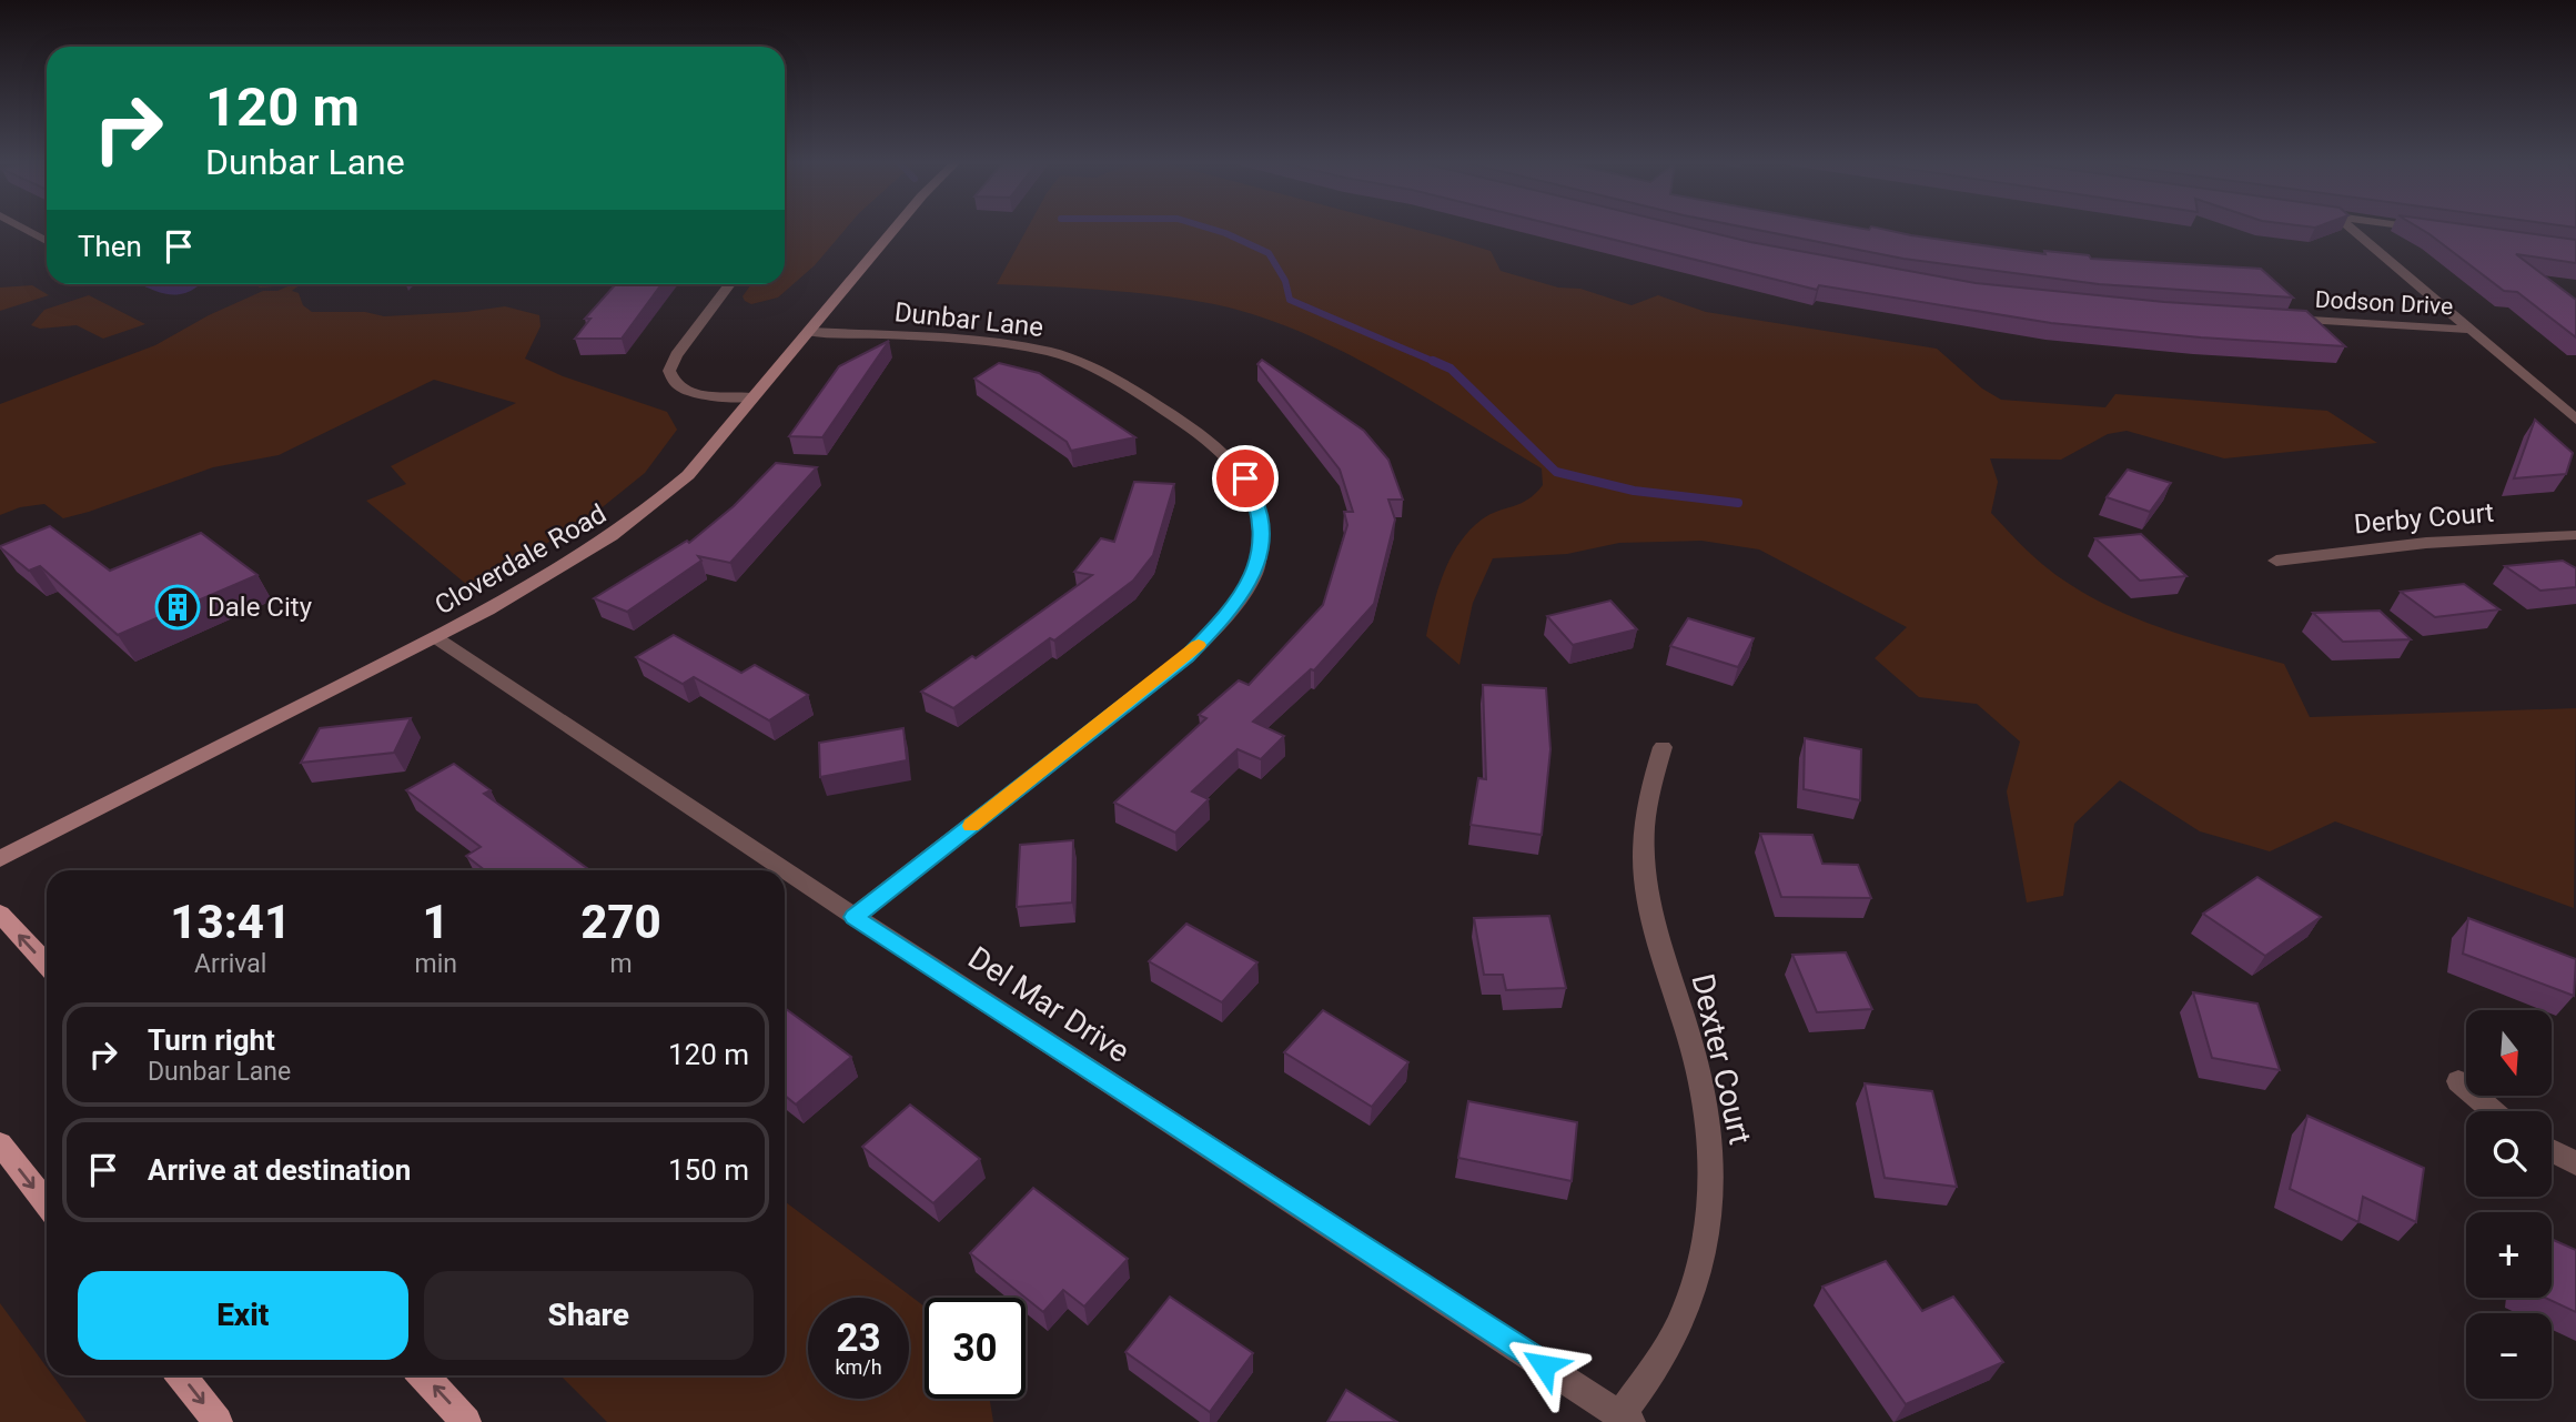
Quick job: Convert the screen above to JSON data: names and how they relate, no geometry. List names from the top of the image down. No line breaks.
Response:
{"streets":{"street":["Dodson Drive","Dunbar Lane","Derby Court","Cloverdale Road","Del Mar Drive","Dexter Court"]},"crossings":[["Dunbar Lane","Cloverdale Road"],["Dunbar Lane","Del Mar Drive"],["Cloverdale Road","Del Mar Drive"],["Del Mar Drive","Dexter Court"]],"places":{"building":["Dale City"]},"north":"bottom","page":{"turn":["120 m","Dunbar Lane"],"then":"Then","eta":["13:41","Arrival","1","min","270","m"],"list":[{"name":"Turn right","note":"Dunbar Lane","value":"120 m"},{"name":"Arrive at destination","value":"150 m"}],"map_buttons":["+","−"],"buttons":["Exit","Share"],"speed":"23 km/h","limit":"30"}}
